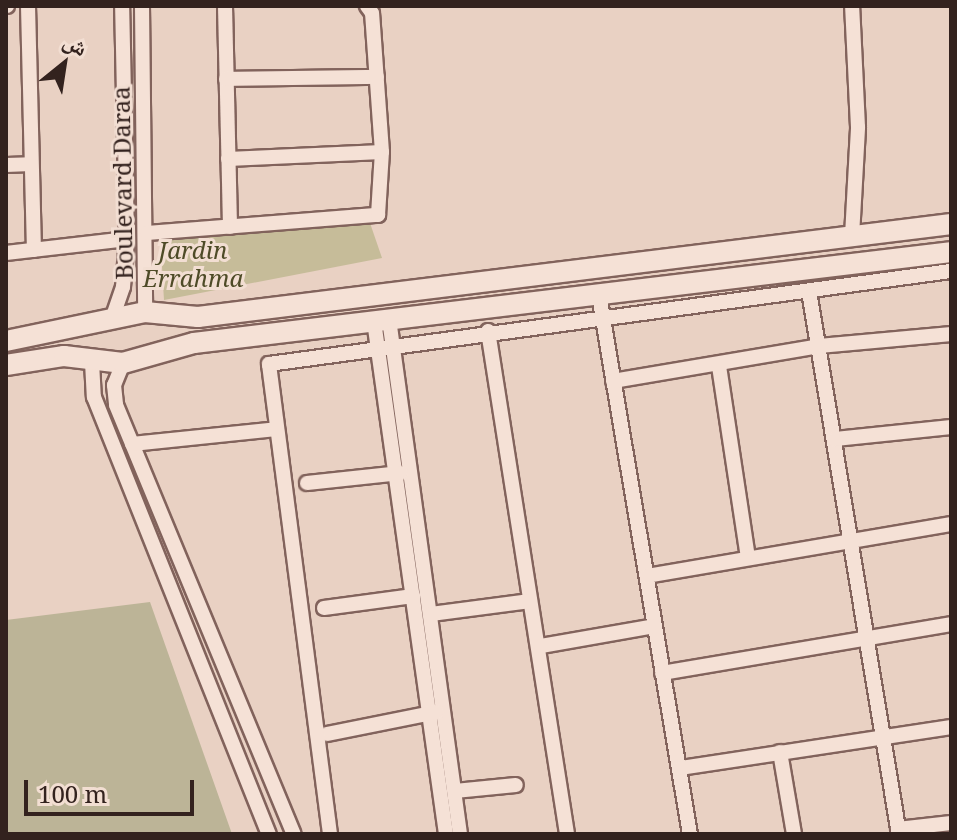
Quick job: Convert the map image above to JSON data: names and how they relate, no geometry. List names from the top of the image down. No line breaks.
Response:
{"streets":{"street":["Boulevard Daraa"]},"parks":["Jardin Errahma"],"scale_bar":"100 m","north":"top right"}
